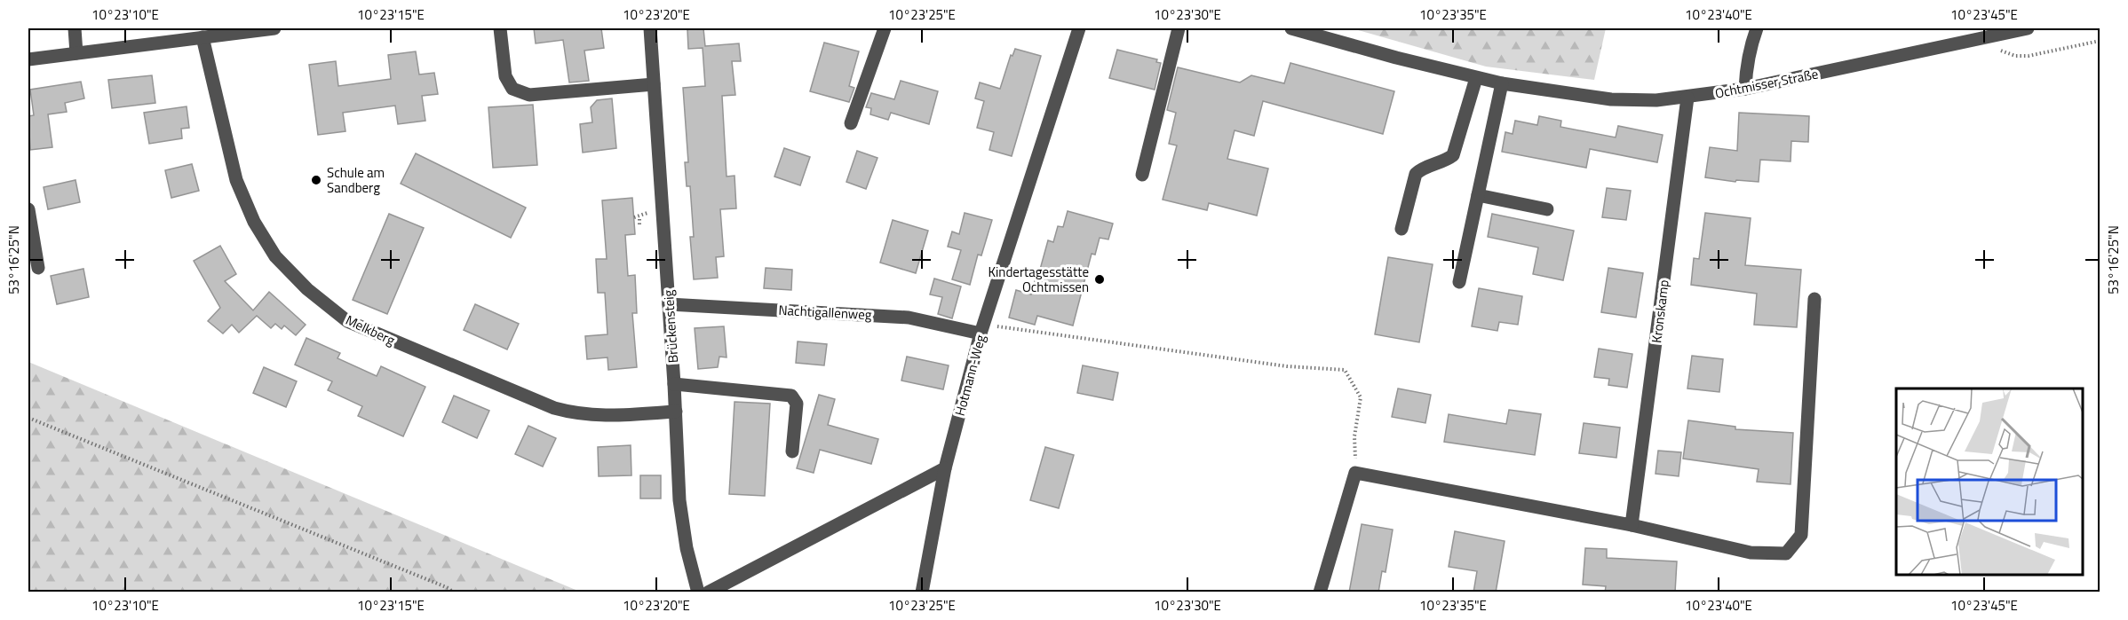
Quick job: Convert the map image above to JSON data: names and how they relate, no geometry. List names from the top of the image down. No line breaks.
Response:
{"streets":{"street":["Ochtmisser Straße","Kronskamp","Nachtigallenweg","Brückensteig","Melkberg","Hotmann-Weg"]},"crossings":[["Ochtmisser Straße","Kronskamp"],["Nachtigallenweg","Brückensteig"],["Nachtigallenweg","Hotmann-Weg"],["Brückensteig","Melkberg"]],"places":["Schule am Sandberg","Kindertagesstätte Ochtmissen"],"coordinates":["10°23'10\"E","10°23'15\"E","10°23'20\"E","10°23'25\"E","10°23'30\"E","10°23'35\"E","10°23'40\"E","10°23'45\"E","53°16'25\"N"]}
